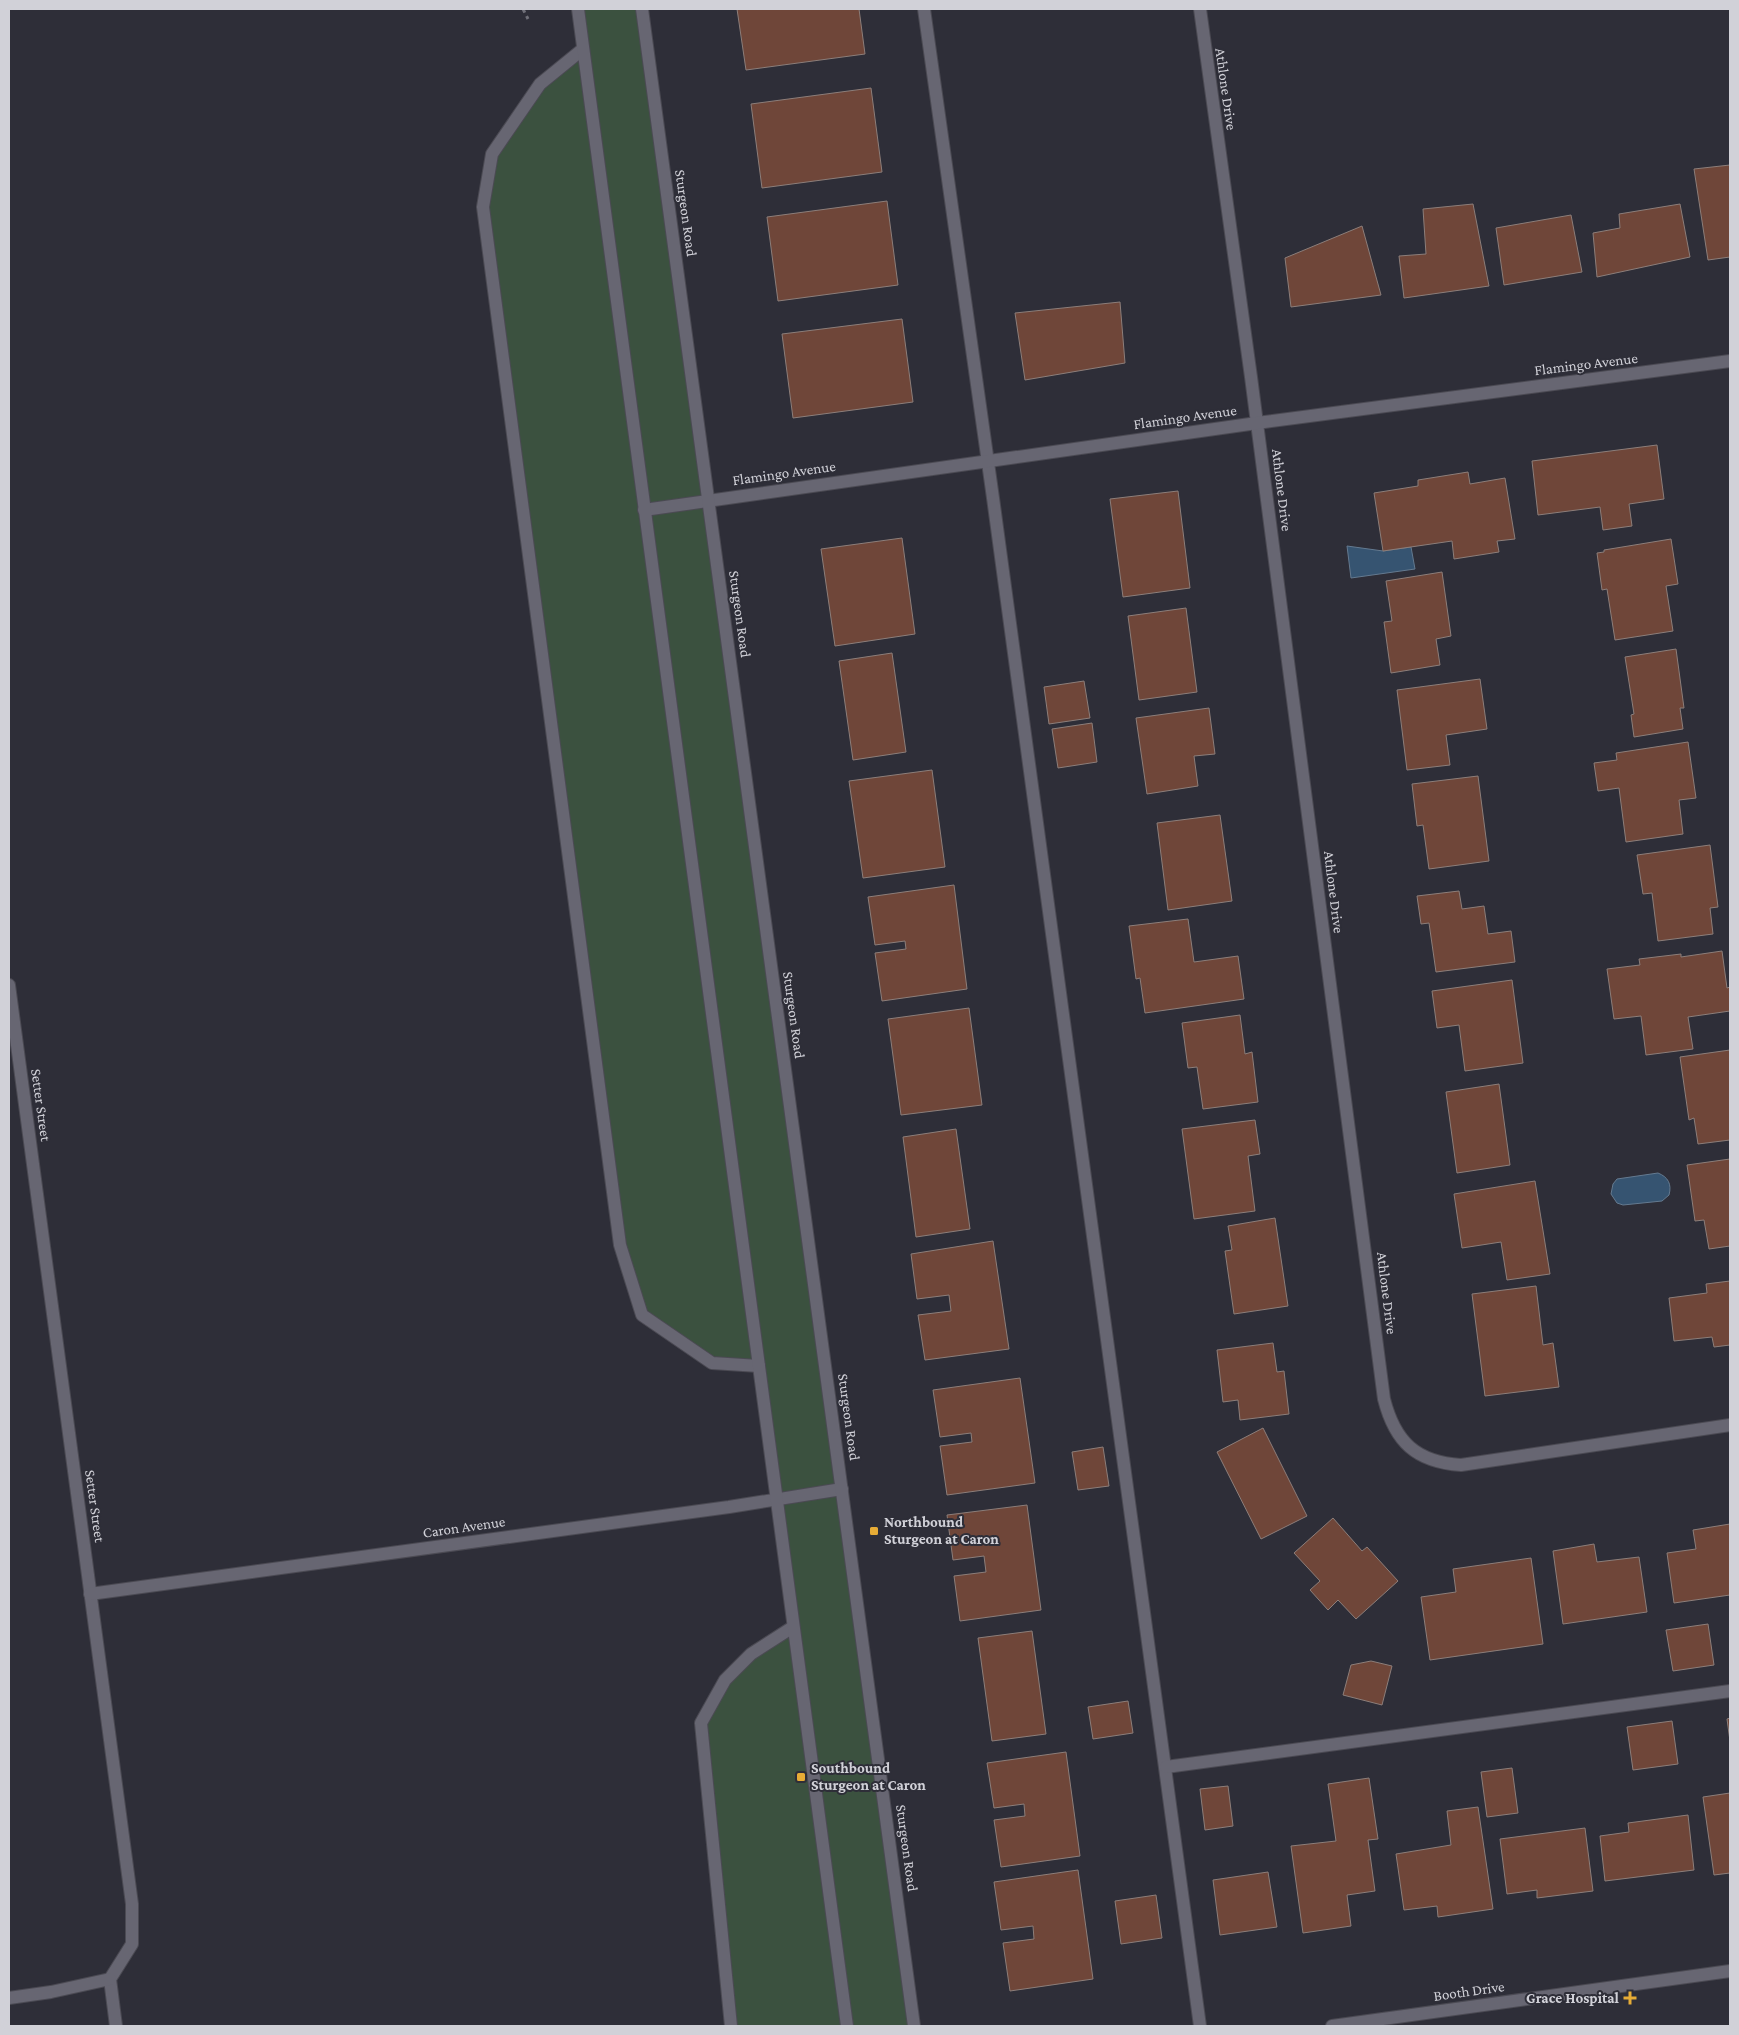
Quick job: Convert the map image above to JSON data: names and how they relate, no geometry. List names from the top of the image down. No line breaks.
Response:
{"streets":{"street":["Athlone Drive","Sturgeon Road","Flamingo Avenue","Setter Street","Caron Avenue","Booth Drive"]},"crossings":[["Athlone Drive","Flamingo Avenue"],["Sturgeon Road","Flamingo Avenue"],["Sturgeon Road","Caron Avenue"],["Setter Street","Caron Avenue"]],"places":{"transit":["Northbound Sturgeon at Caron","Southbound Sturgeon at Caron"],"health":["Grace Hospital"]}}
